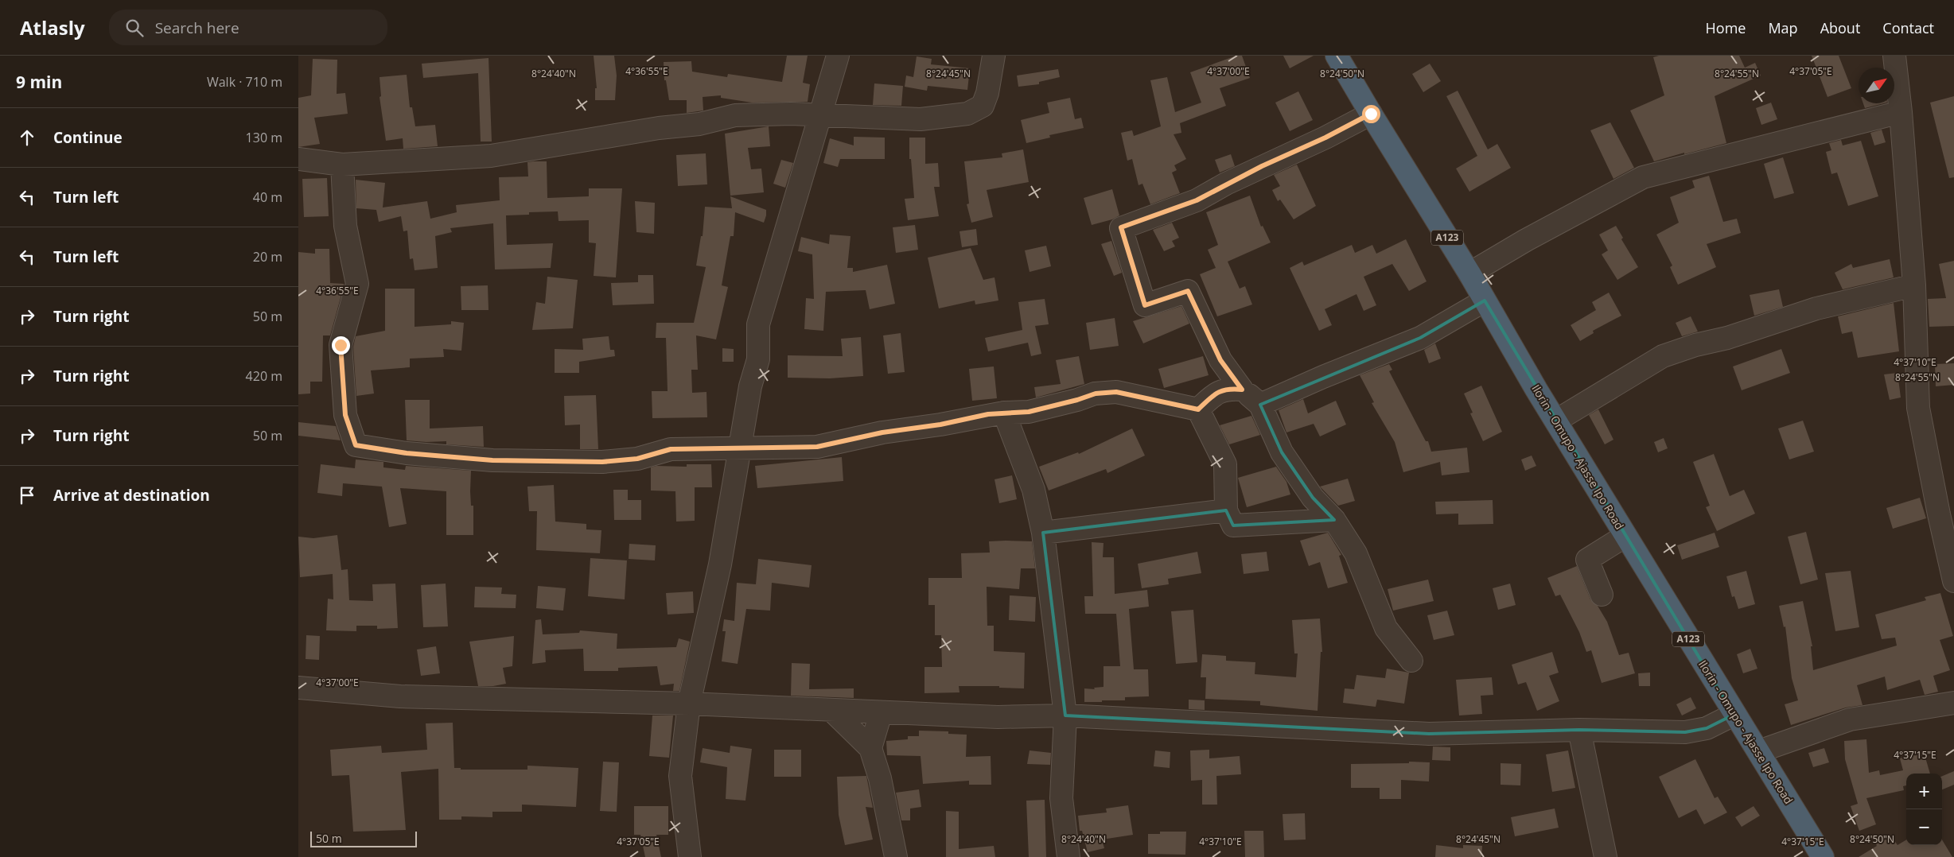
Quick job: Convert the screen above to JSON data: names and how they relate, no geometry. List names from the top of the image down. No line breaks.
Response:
{"streets":{"highway":["A123","Ilorin - Omupo - Ajasse Ipo Road"]},"scale_bar":"50 m","north":"top right","page":{"header":"Atlasly","search":"Search here","nav":["Home","Map","About","Contact"],"heading":["9 min","Walk · 710 m"],"list":[["Continue","130 m"],["Turn left","40 m"],["Turn left","20 m"],["Turn right","50 m"],["Turn right","420 m"],["Turn right","50 m"],"Arrive at destination"],"map_buttons":["+","−"],"scale":"50 m"},"coordinates":["4°36'55\"E","4°37'00\"E","4°37'05\"E","8°24'40\"N","8°24'45\"N","8°24'50\"N","8°24'55\"N","4°37'10\"E","4°37'15\"E"]}
